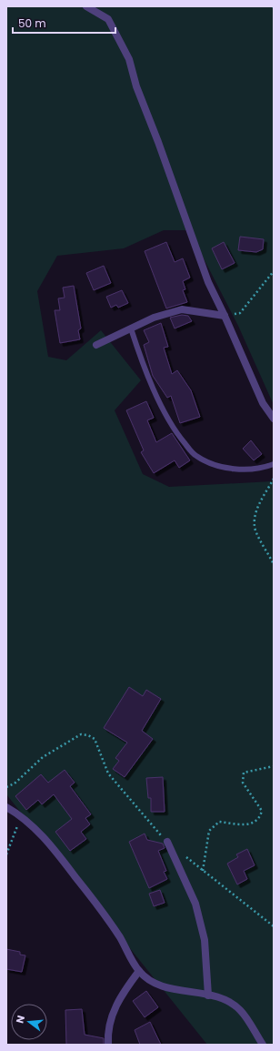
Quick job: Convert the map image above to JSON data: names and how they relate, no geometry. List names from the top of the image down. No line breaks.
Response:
{"scale_bar":"50 m","north":"left"}
